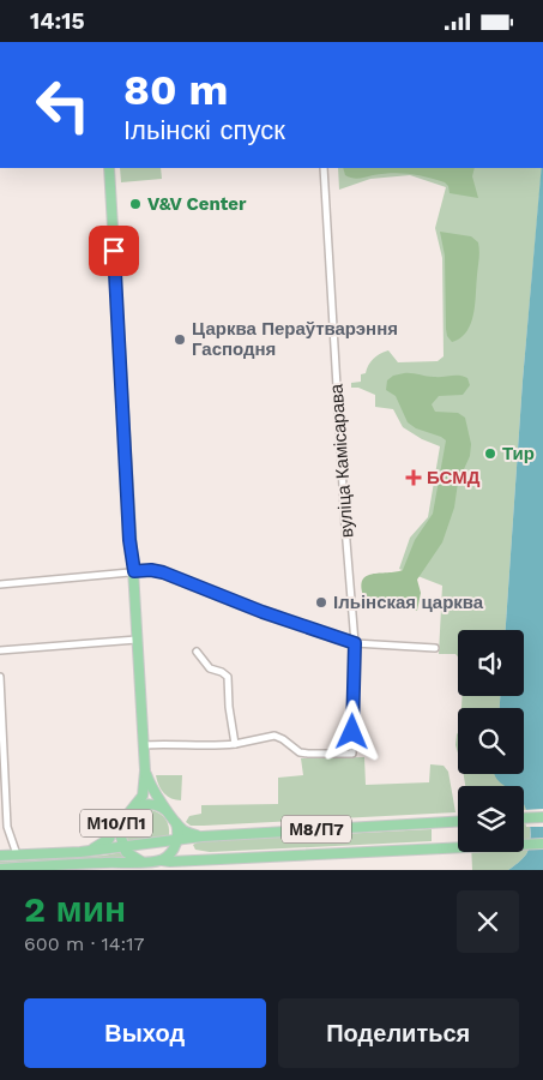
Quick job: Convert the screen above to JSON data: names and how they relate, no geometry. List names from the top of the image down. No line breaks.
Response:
{"streets":{"main road":["М10/П1","М8/П7"],"street":["вуліца Камісарава"]},"crossings":[["М10/П1","М8/П7"]],"places":{"other":["V&V Center","Царква Пераўтварэння Гасподня","Тир","Ільінская царква"],"health":["БСМД"]},"page":{"status":"14:15","turn":["80 m","Ільінскі спуск"],"heading":["2 мин","600 m · 14:17"],"buttons":["Выход","Поделиться"]}}
